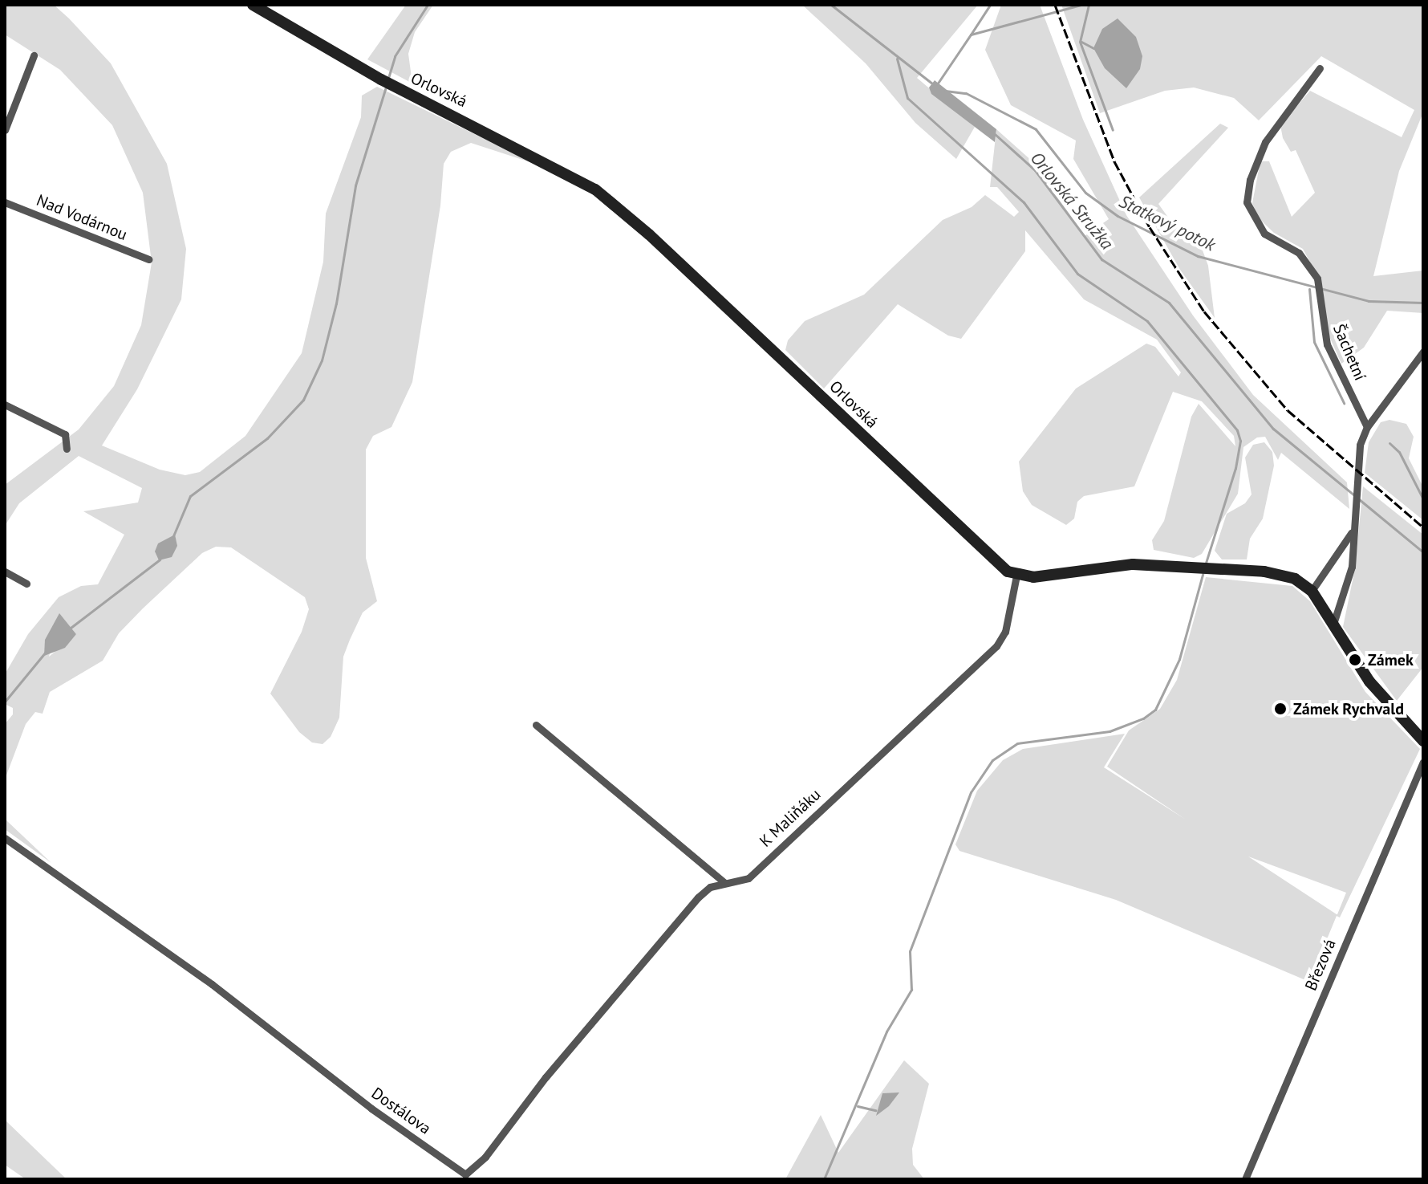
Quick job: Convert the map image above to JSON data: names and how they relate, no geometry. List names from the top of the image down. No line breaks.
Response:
{"streets":{"main road":["Orlovská"],"street":["Nad Vodárnou","Šachetní","K Maliňáku","Březová","Dostálova"]},"crossings":[["Orlovská","K Maliňáku"],["K Maliňáku","Dostálova"]],"water":["Orlovská Stružka","Statkový potok"],"places":["Zámek","Zámek Rychvald"]}
